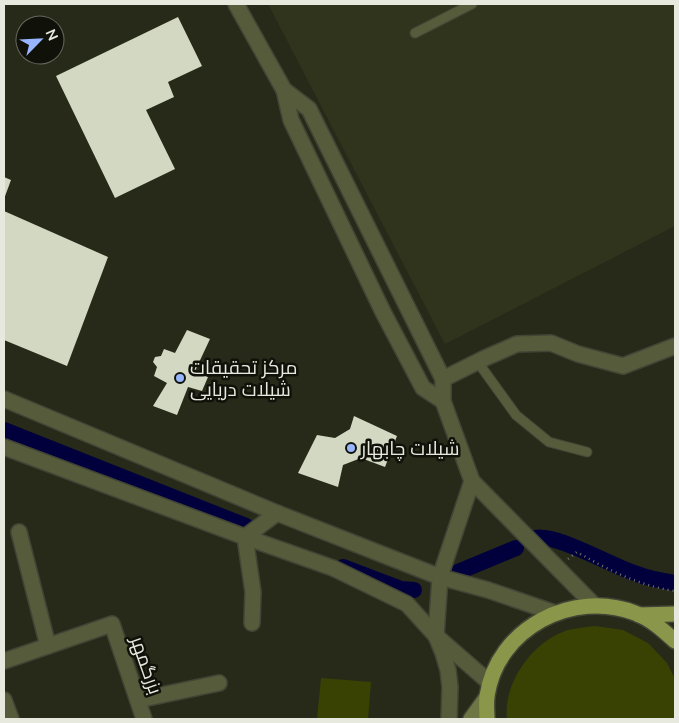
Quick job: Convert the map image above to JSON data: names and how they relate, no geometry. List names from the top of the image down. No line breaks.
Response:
{"streets":{"street":["بزرگمهر"]},"places":["مرکز تحقیقات شیلات دریایی","شیلات چابهار"],"north":"top right"}
